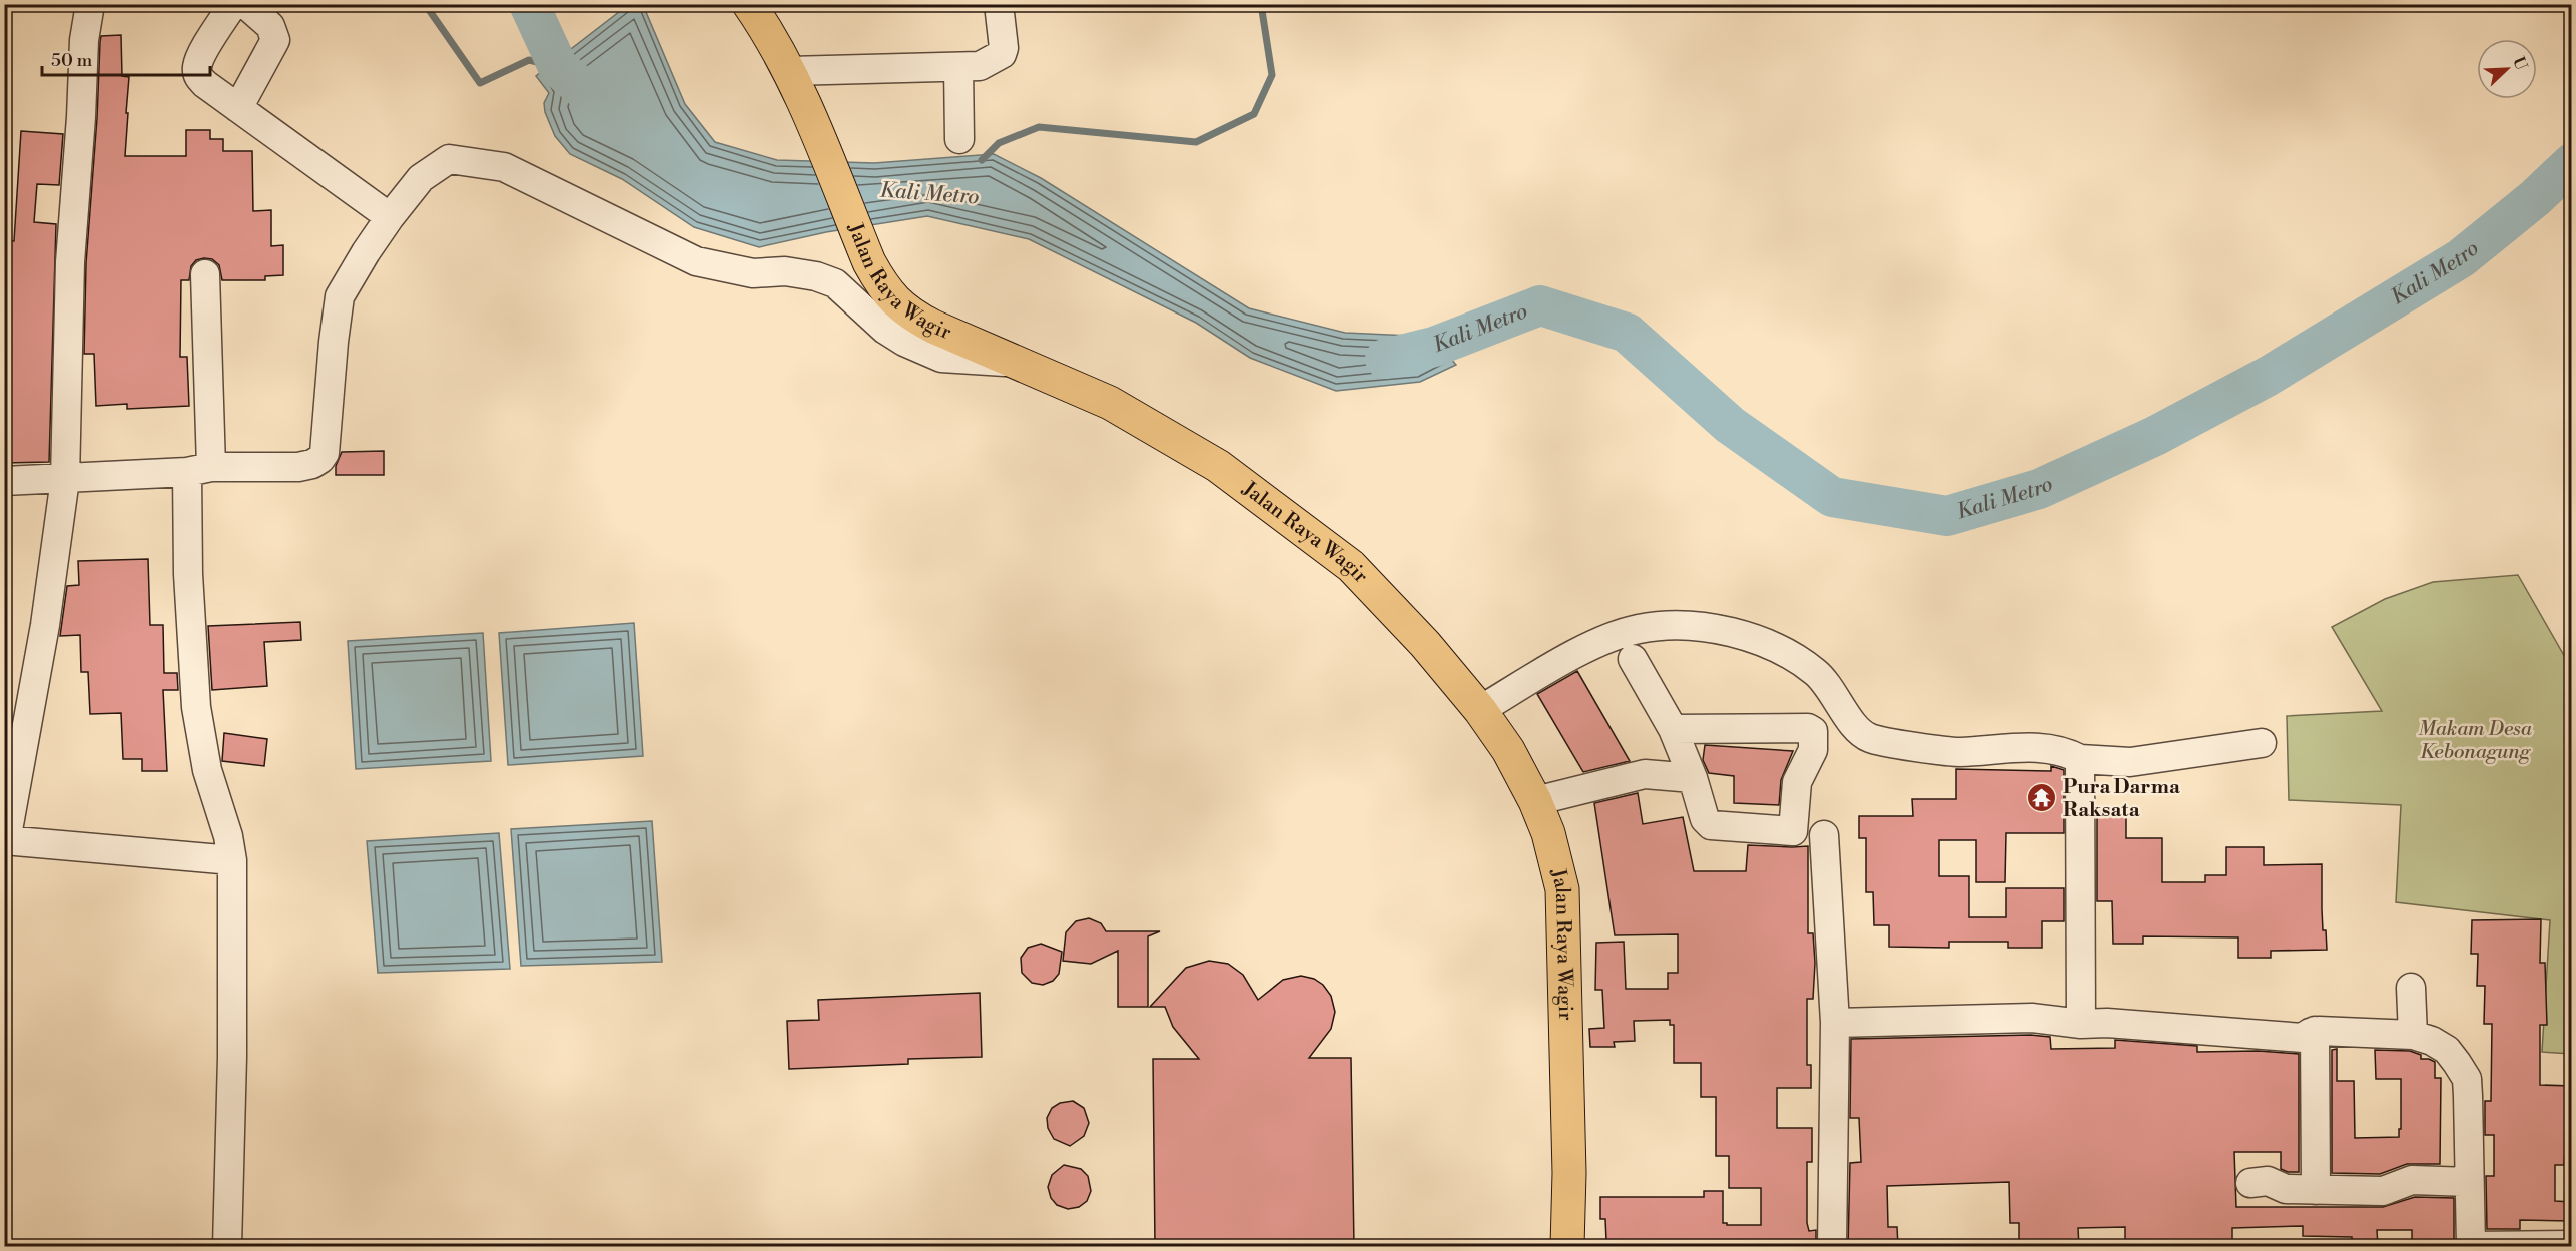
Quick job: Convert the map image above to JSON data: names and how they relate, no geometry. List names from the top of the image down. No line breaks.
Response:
{"streets":{"main road":["Jalan Raya Wagir"]},"water":["Kali Metro"],"parks":["Makam Desa Kebonagung"],"places":{"temple":["Pura Darma Raksata"]},"scale_bar":"50 m","north":"top right"}
